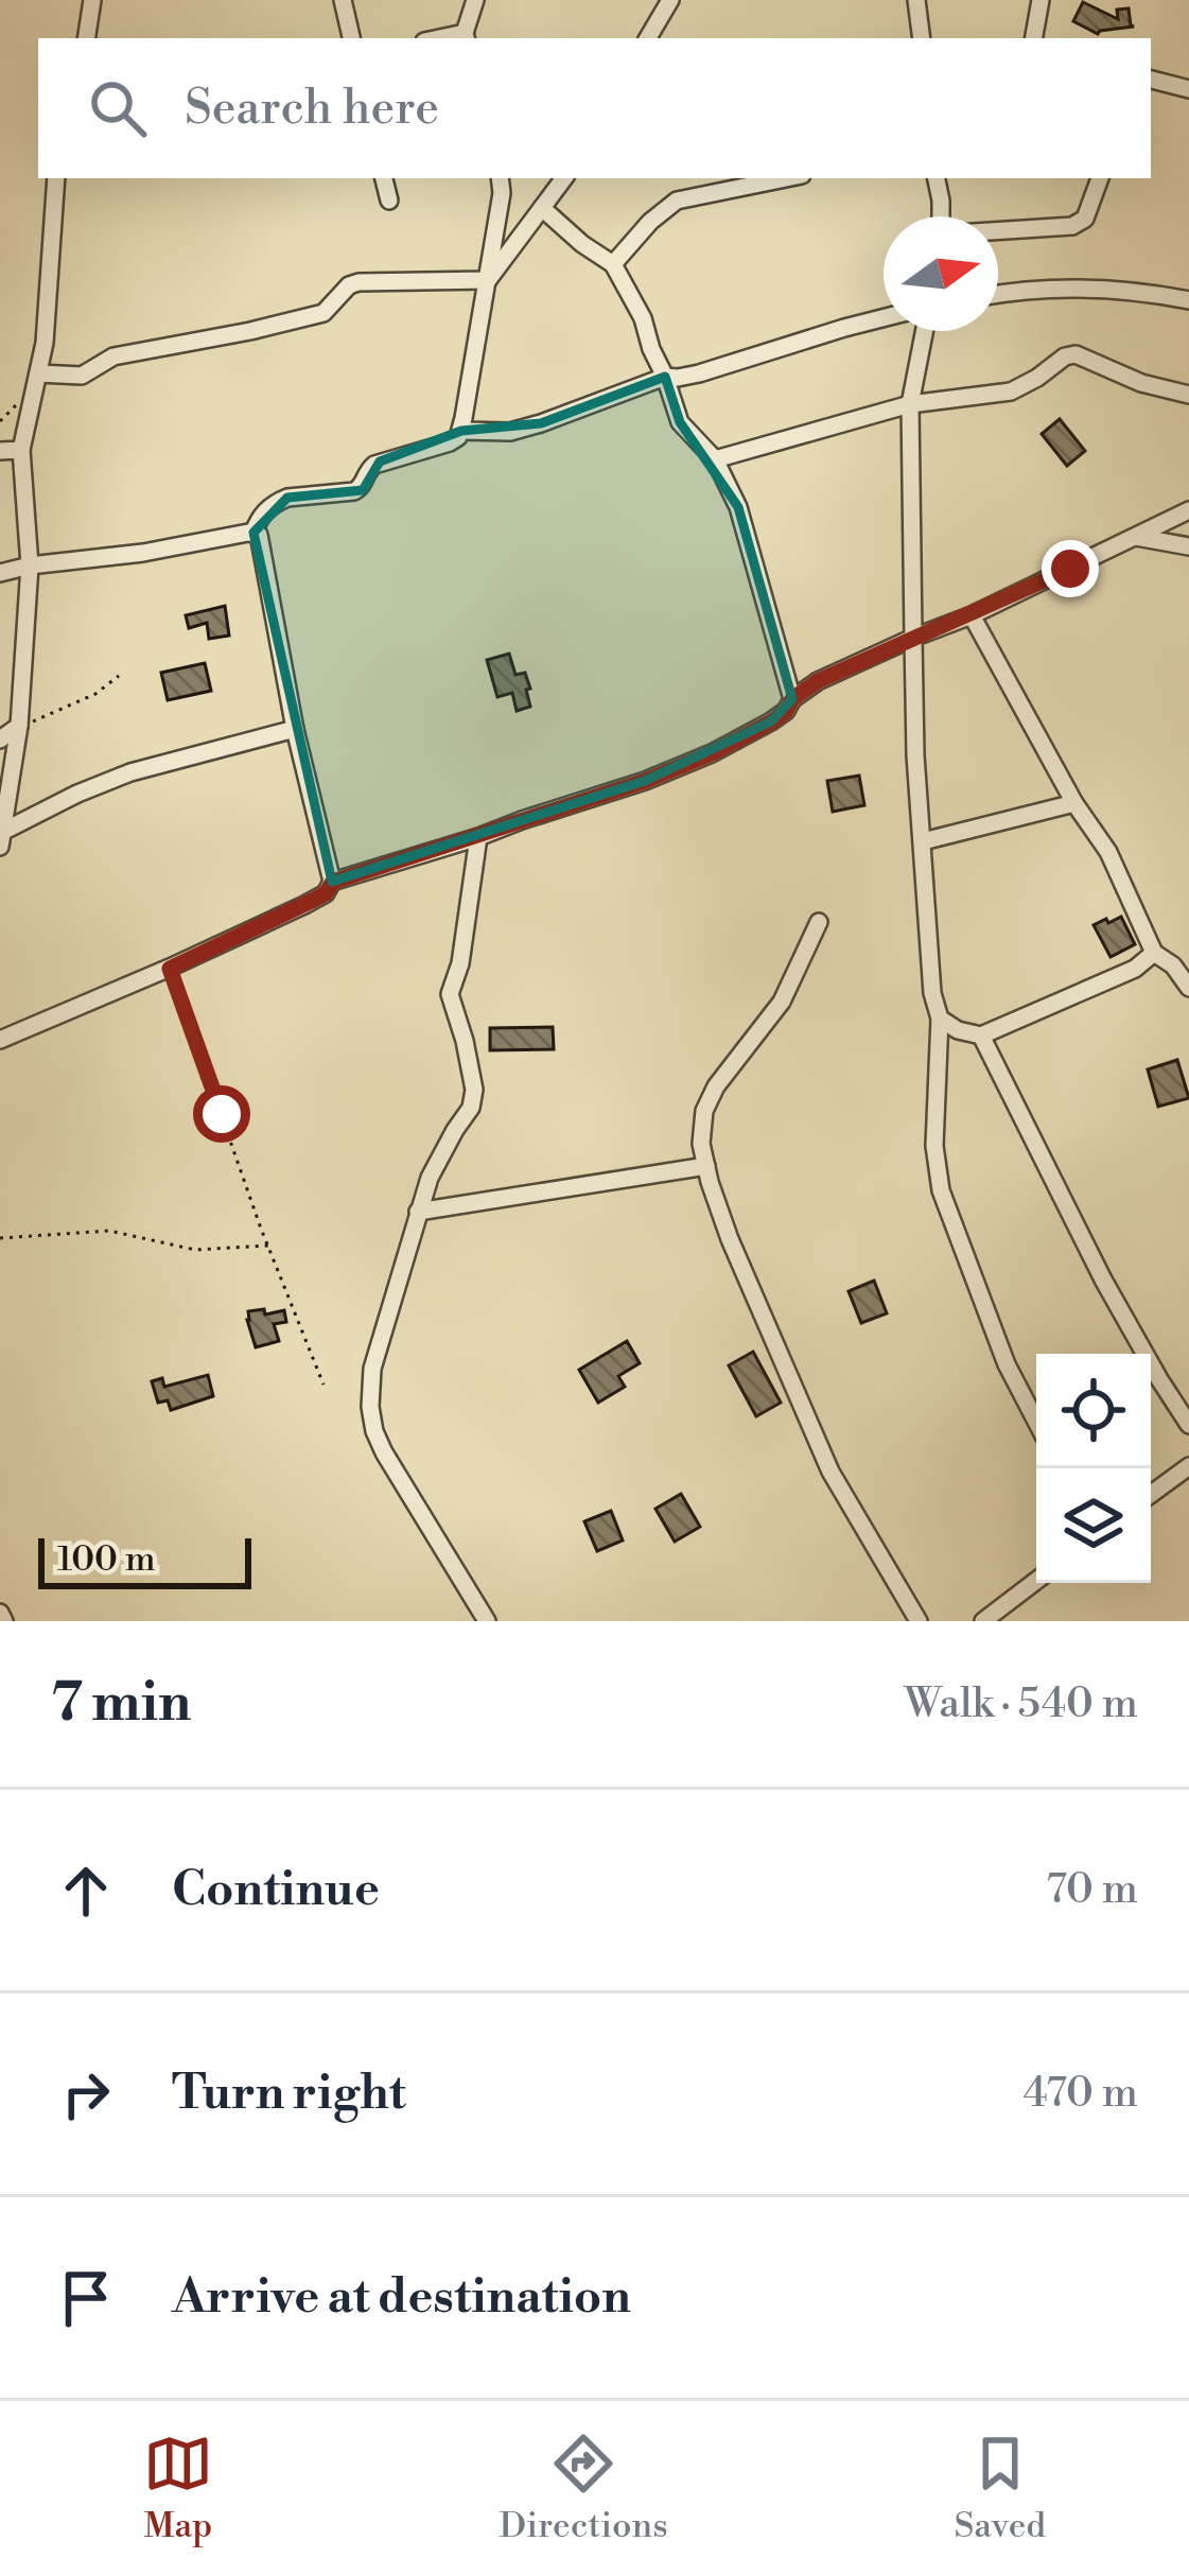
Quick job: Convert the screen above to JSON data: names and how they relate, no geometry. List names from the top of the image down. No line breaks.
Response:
{"scale_bar":"100 m","north":"right","page":{"search":"Search here","scale":"100 m","heading":["7 min","Walk · 540 m"],"list":[["Continue","70 m"],["Turn right","470 m"],"Arrive at destination"],"nav":["Map","Directions","Saved"]}}
